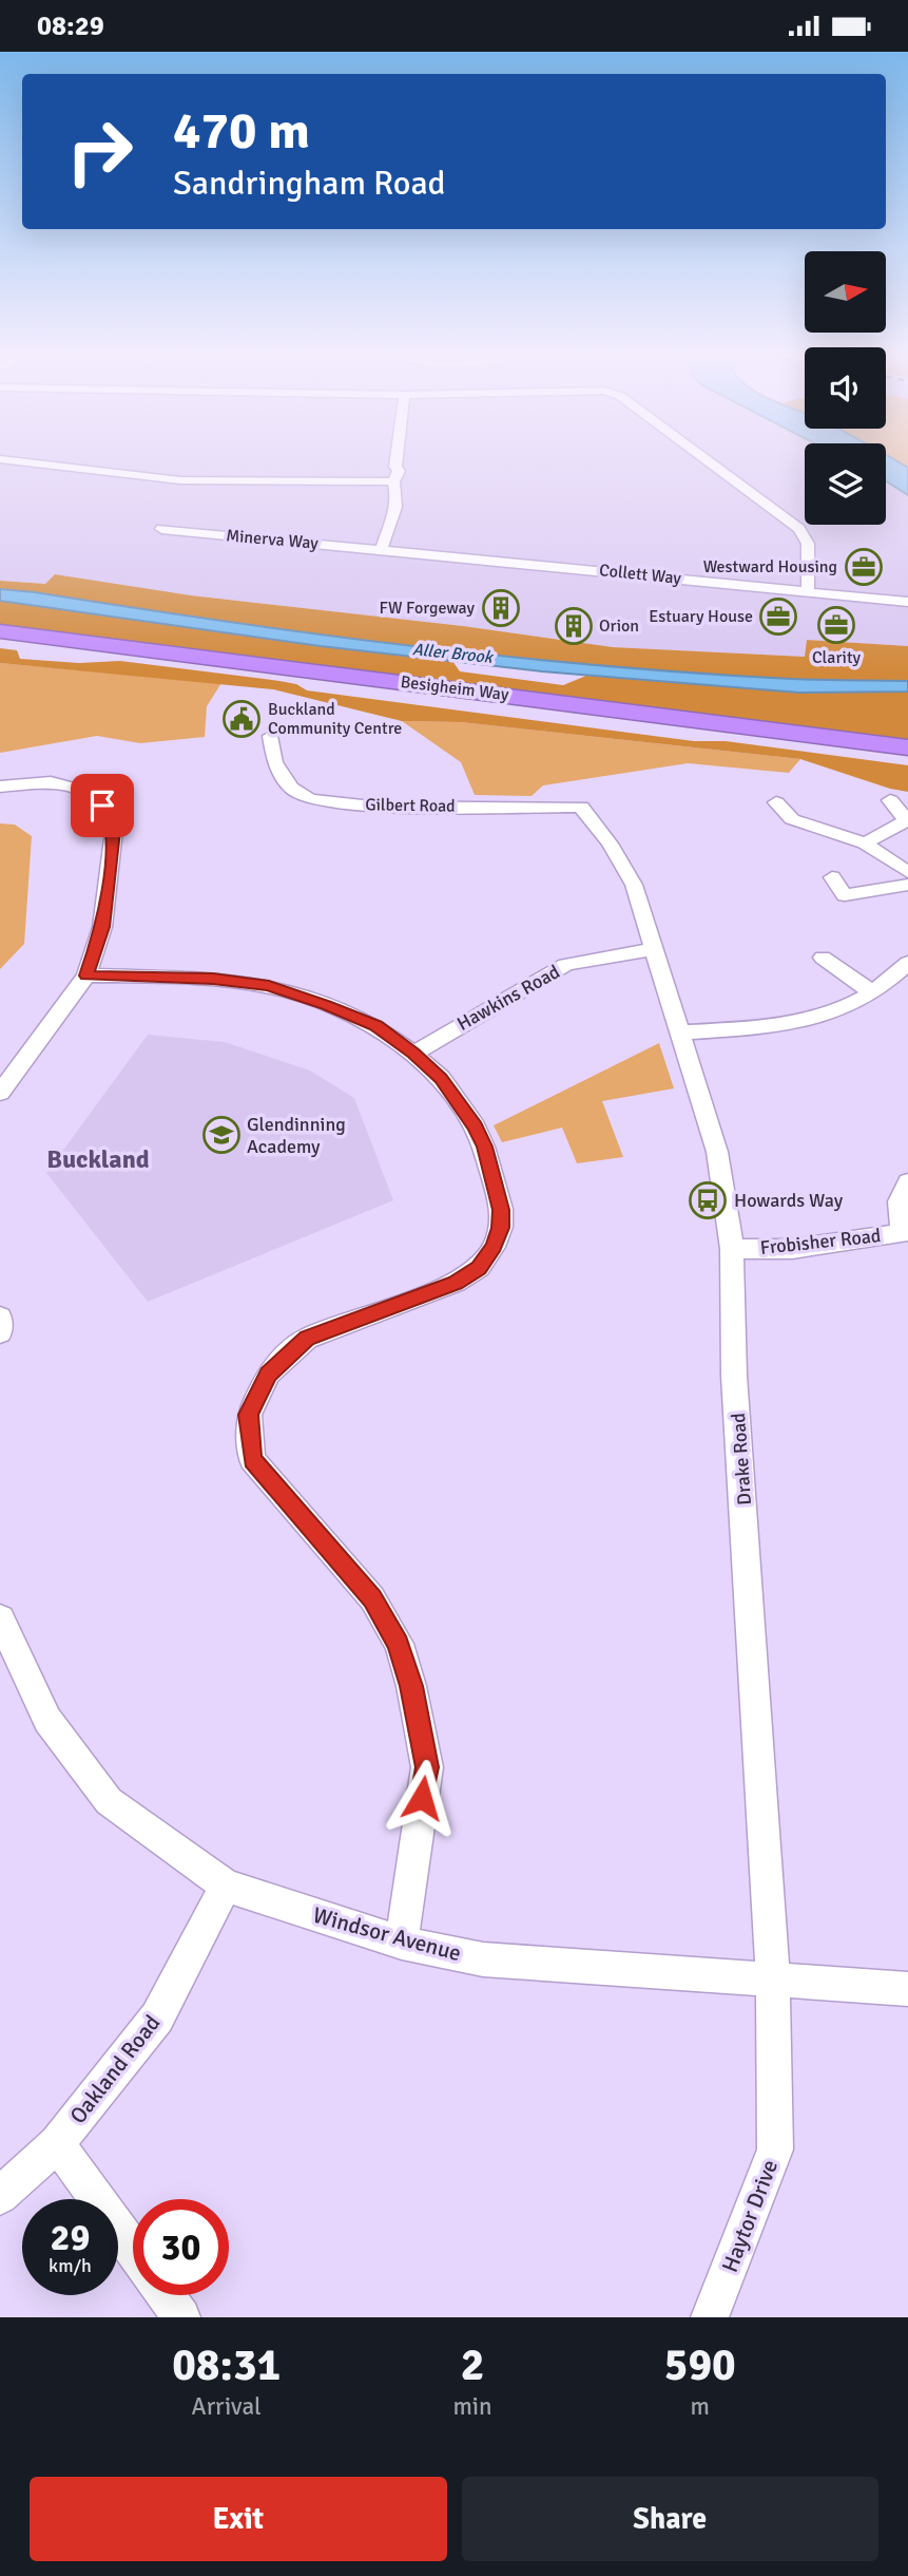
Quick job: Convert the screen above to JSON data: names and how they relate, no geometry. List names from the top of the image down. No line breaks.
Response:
{"streets":{"highway":["Besigheim Way"],"street":["Minerva Way","Collett Way","Gilbert Road","Hawkins Road","Frobisher Road","Drake Road","Windsor Avenue","Oakland Road","Haytor Drive"]},"crossings":[["Minerva Way","Collett Way"],["Gilbert Road","Drake Road"],["Hawkins Road","Drake Road"],["Frobisher Road","Drake Road"],["Drake Road","Windsor Avenue"],["Drake Road","Haytor Drive"],["Windsor Avenue","Oakland Road"],["Windsor Avenue","Haytor Drive"]],"districts":["Buckland"],"water":["Aller Brook"],"places":{"office":["Westward Housing","Estuary House","Clarity"],"building":["FW Forgeway","Orion"],"public building":["Buckland Community Centre"],"school or university":["Glendinning Academy"],"bus stop":["Howards Way"]},"north":"right","page":{"status":"08:29","turn":["470 m","Sandringham Road"],"speed":"29 km/h","limit":"30","eta":["08:31","Arrival","2","min","590","m"],"buttons":["Exit","Share"]}}
